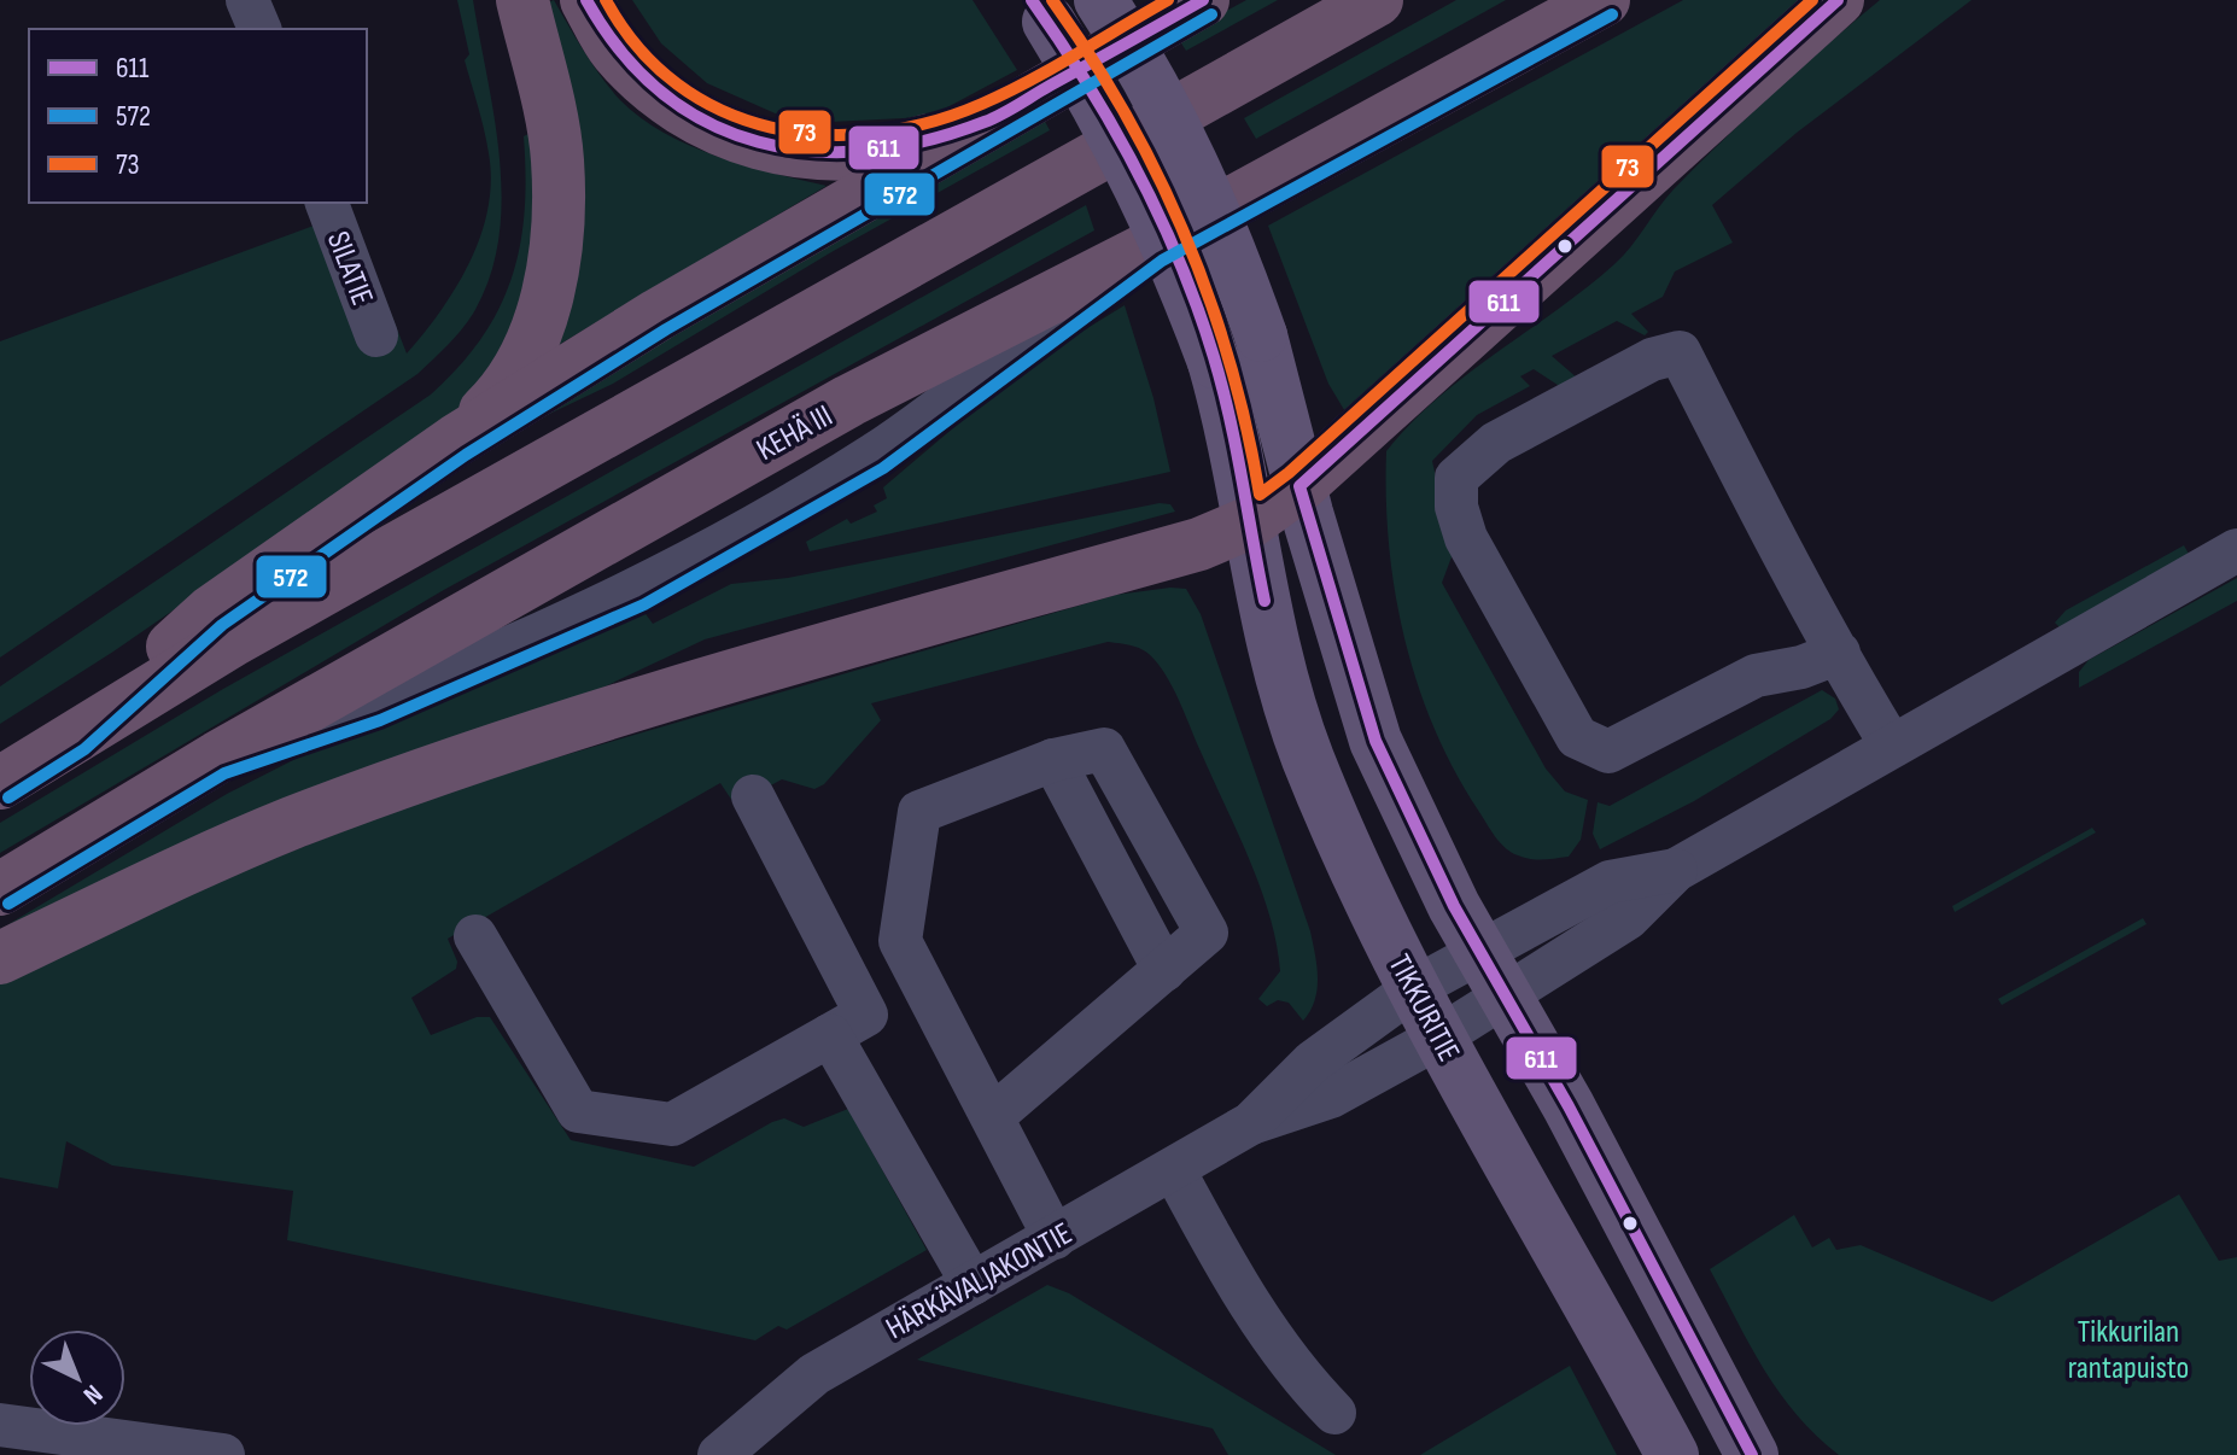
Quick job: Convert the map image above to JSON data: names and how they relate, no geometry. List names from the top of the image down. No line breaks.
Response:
{"streets":{"highway":["KEHÄ III"],"main road":["TIKKURITIE"],"street":["SILATIE","HÄRKÄVALJAKONTIE"]},"crossings":[["TIKKURITIE","HÄRKÄVALJAKONTIE"]],"parks":["Tikkurilan rantapuisto"],"lines":["transit line 611","transit line 73","transit line 572"],"legend":["611","572","73"],"north":"bottom right"}
